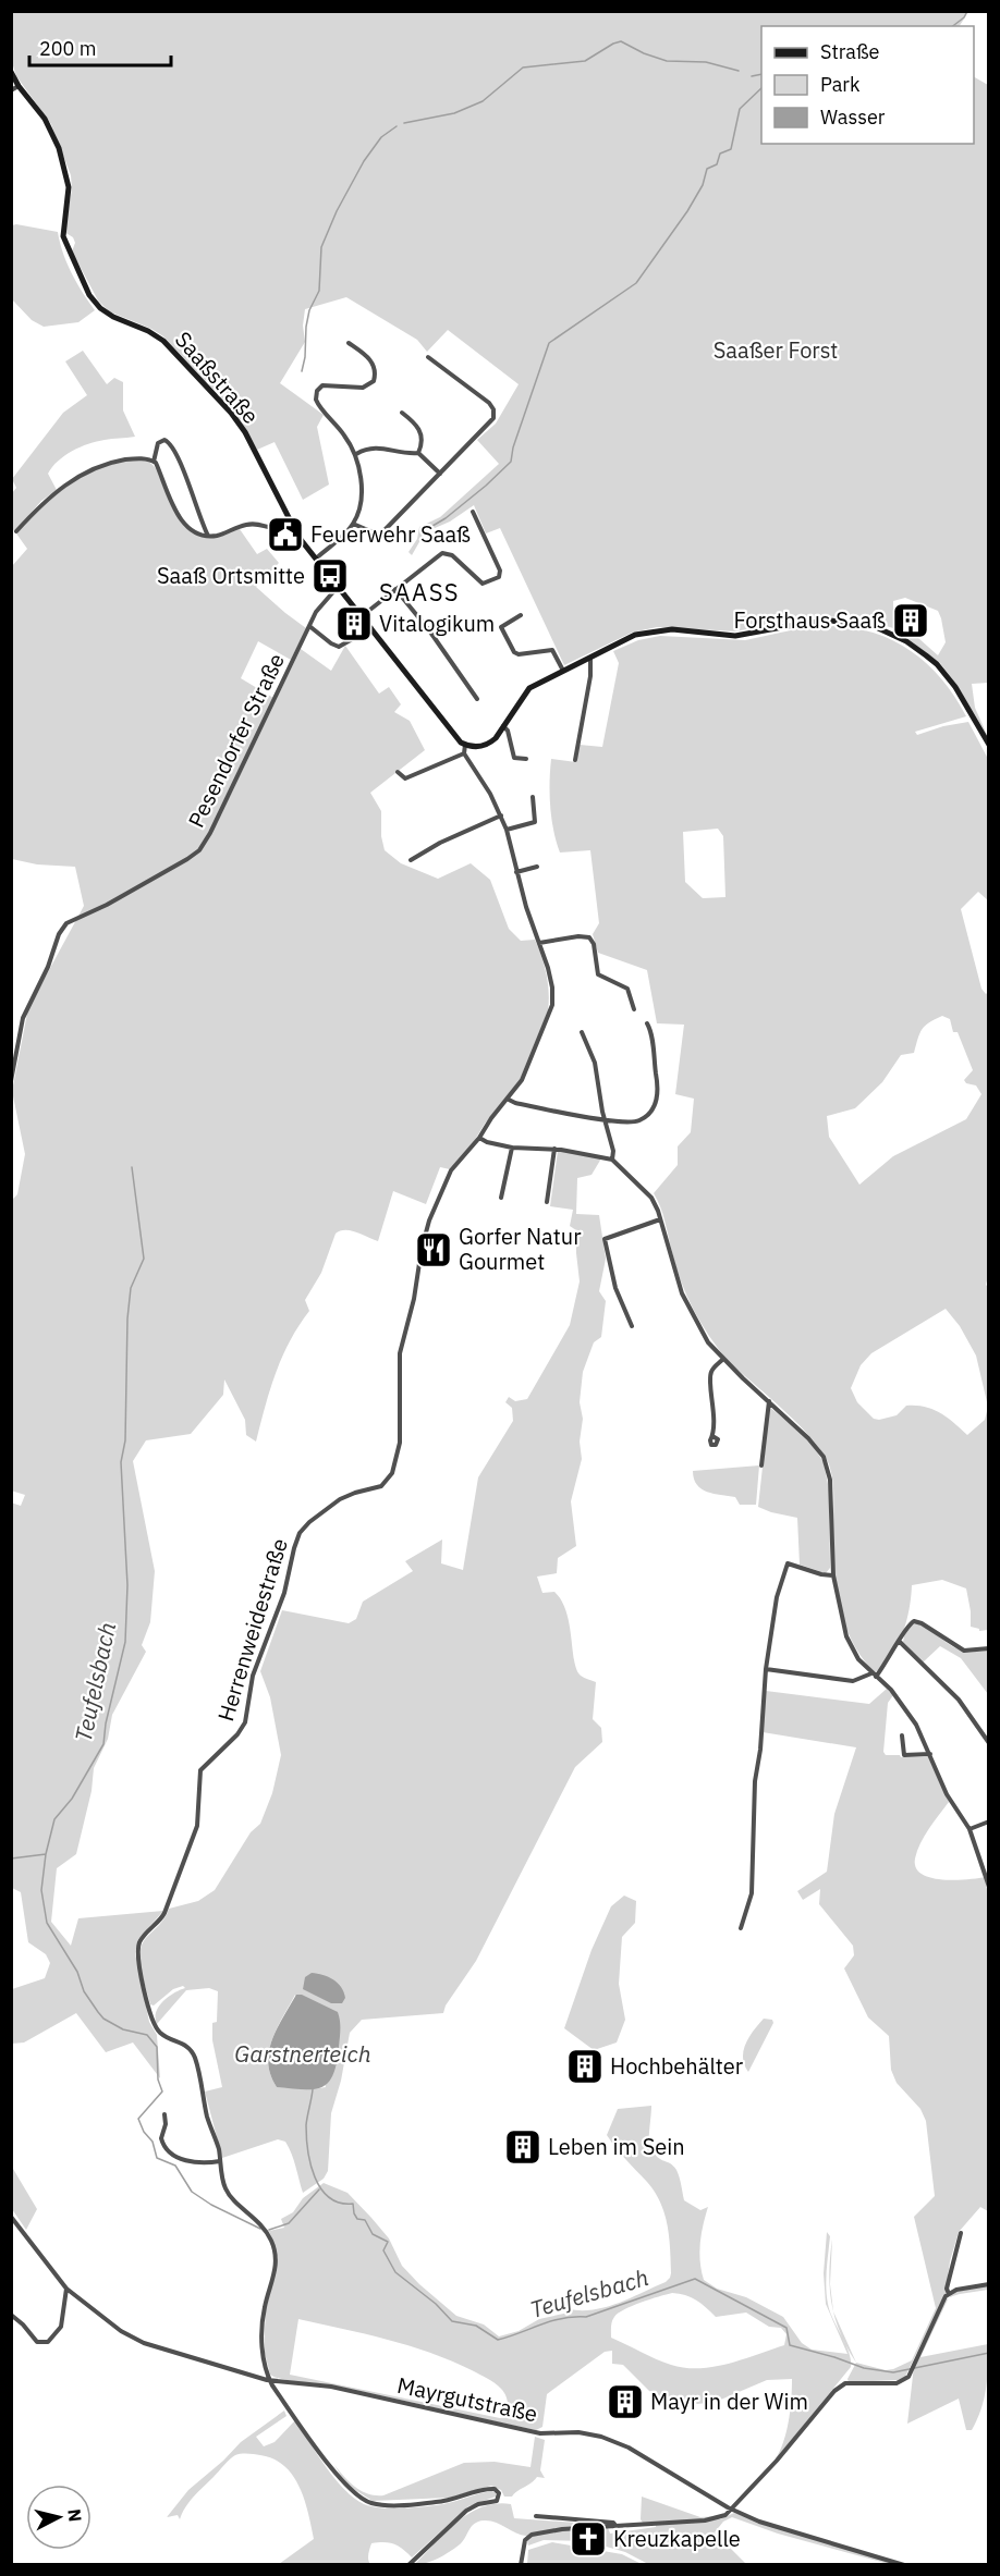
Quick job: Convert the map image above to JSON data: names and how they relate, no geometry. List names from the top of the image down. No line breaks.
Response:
{"streets":{"street":["Saaßstraße","Pesendorfer Straße","Herrenweidestraße","Mayrgutstraße"]},"crossings":[["Saaßstraße","Pesendorfer Straße"],["Herrenweidestraße","Mayrgutstraße"]],"districts":["SAASS"],"water":["Teufelsbach","Garstnerteich"],"parks":["Saaßer Forst"],"places":{"public building":["Feuerwehr Saaß"],"bus stop":["Saaß Ortsmitte"],"building":["Forsthaus Saaß","Vitalogikum","Hochbehälter","Leben im Sein","Mayr in der Wim"],"restaurant":["Gorfer Natur Gourmet"],"church":["Kreuzkapelle"]},"legend":["Straße","Park","Wasser"],"scale_bar":"200 m","north":"right"}
